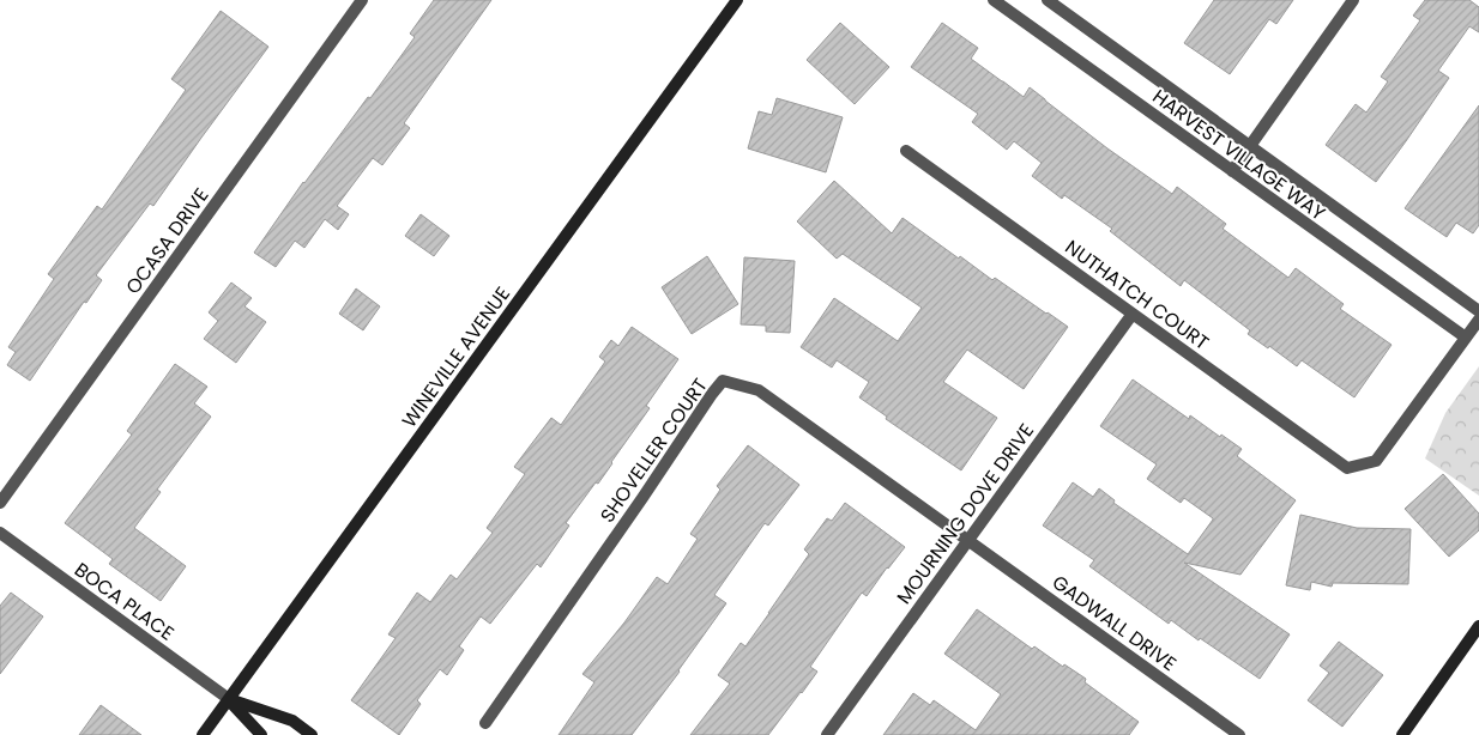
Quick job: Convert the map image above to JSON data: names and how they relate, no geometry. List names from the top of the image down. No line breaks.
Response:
{"streets":{"main road":["WINEVILLE AVENUE","BOCA PLACE"],"street":["HARVEST VILLAGE WAY","OCASA DRIVE","NUTHATCH COURT","SHOVELLER COURT","MOURNING DOVE DRIVE","GADWALL DRIVE"]},"crossings":[["HARVEST VILLAGE WAY","NUTHATCH COURT"],["NUTHATCH COURT","MOURNING DOVE DRIVE"],["WINEVILLE AVENUE","BOCA PLACE"],["SHOVELLER COURT","MOURNING DOVE DRIVE"],["SHOVELLER COURT","GADWALL DRIVE"],["MOURNING DOVE DRIVE","GADWALL DRIVE"]]}
